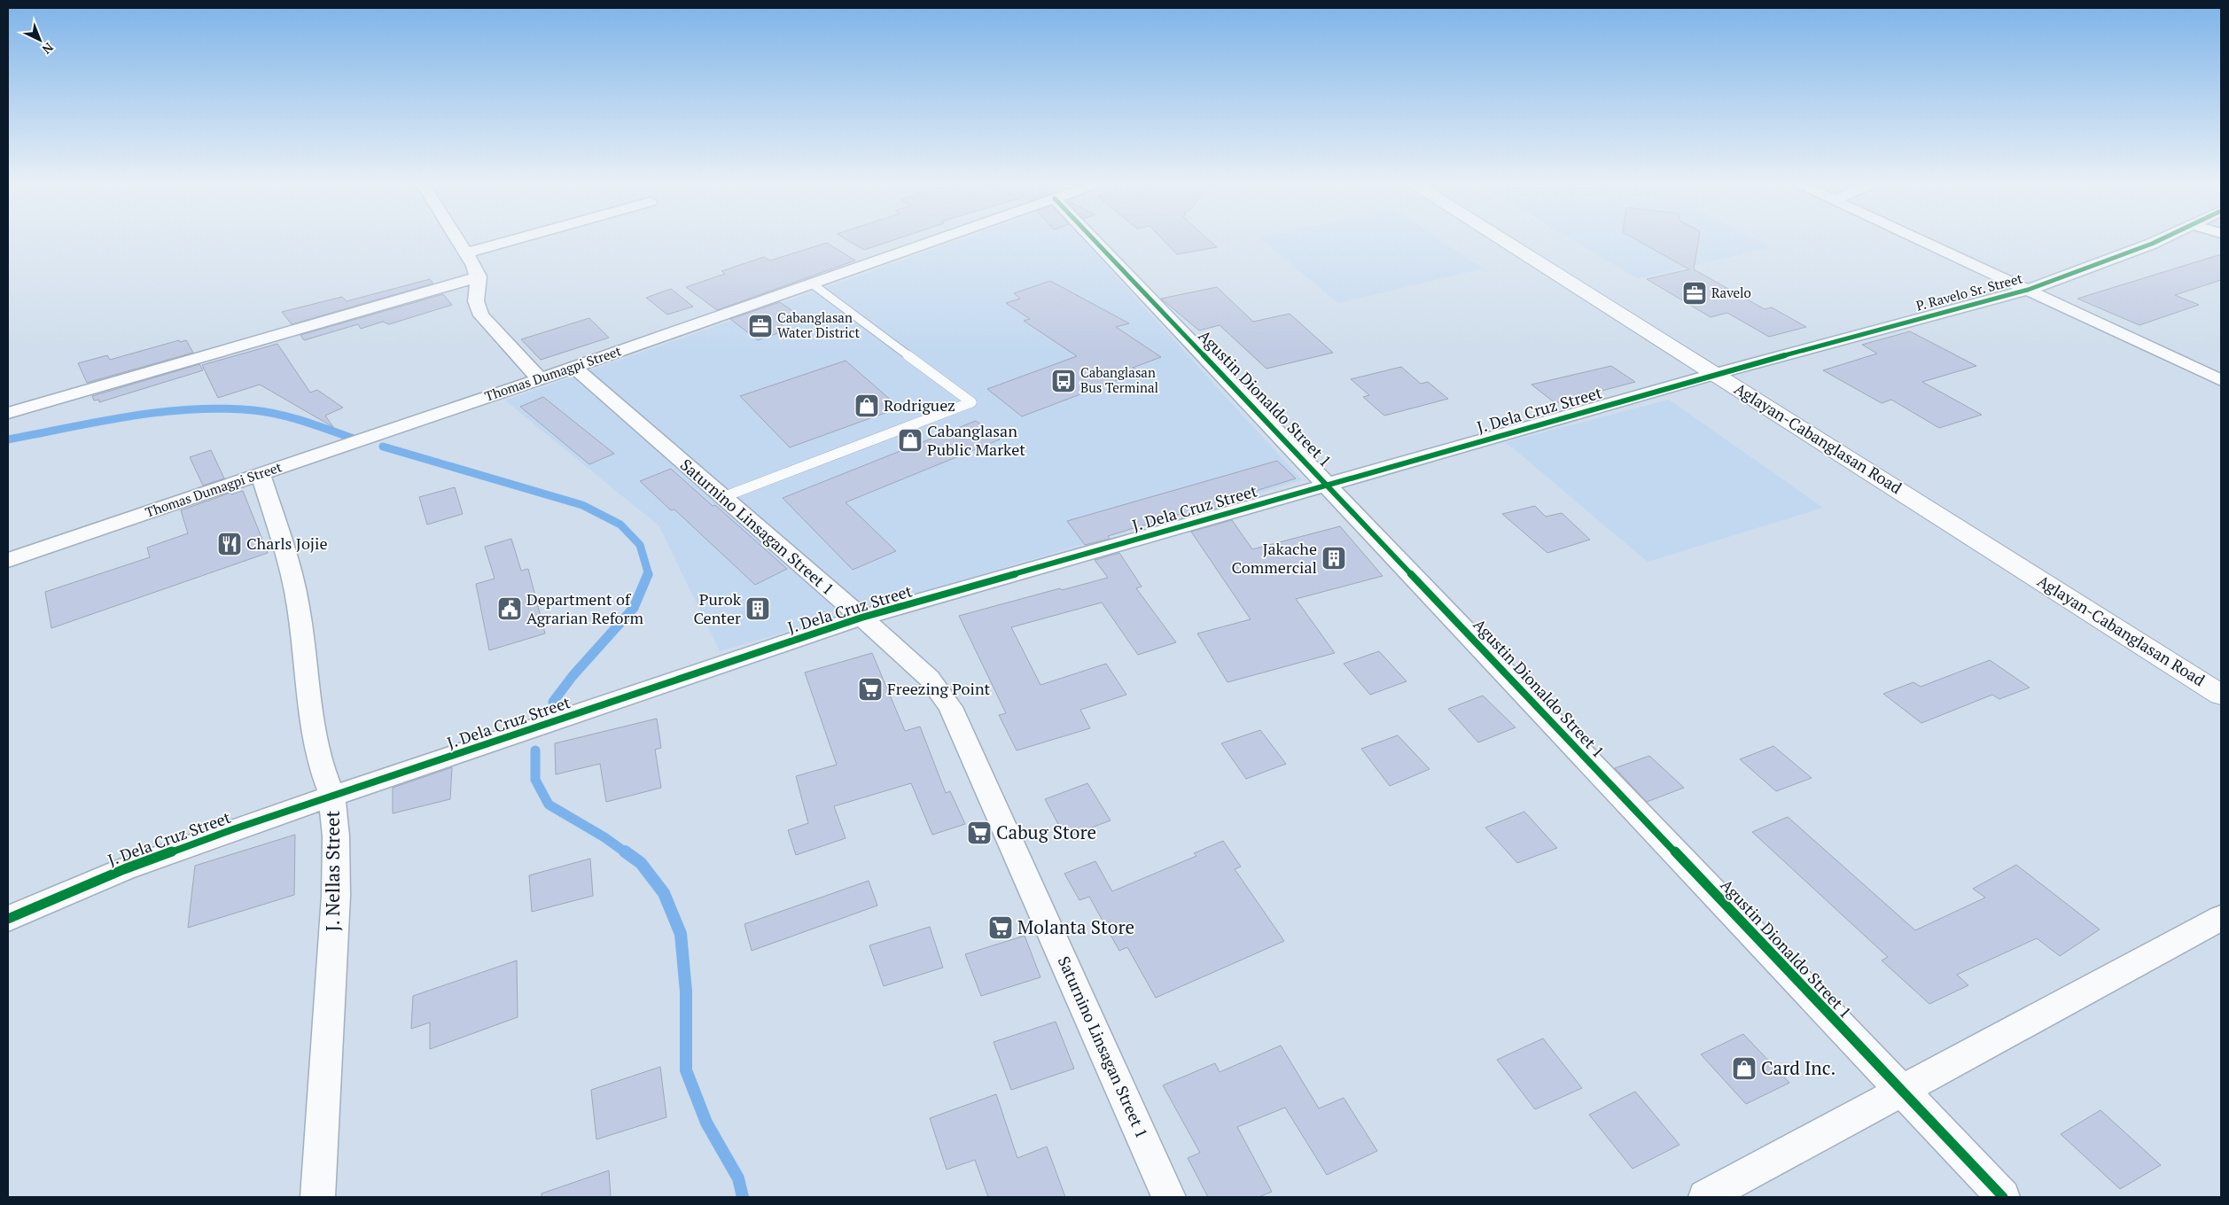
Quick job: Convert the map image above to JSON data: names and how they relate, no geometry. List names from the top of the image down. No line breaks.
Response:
{"streets":{"main road":["Aglayan-Cabanglasan Road"],"street":["P. Ravelo Sr. Street","Thomas Dumagpi Street","Agustin Dionaldo Street 1","J. Dela Cruz Street","Saturnino Linsagan Street 1","J. Nellas Street"]},"crossings":[["P. Ravelo Sr. Street","J. Dela Cruz Street"],["P. Ravelo Sr. Street","Aglayan-Cabanglasan Road"],["Thomas Dumagpi Street","Saturnino Linsagan Street 1"],["Thomas Dumagpi Street","J. Nellas Street"],["Agustin Dionaldo Street 1","J. Dela Cruz Street"],["J. Dela Cruz Street","Aglayan-Cabanglasan Road"],["J. Dela Cruz Street","Saturnino Linsagan Street 1"],["J. Dela Cruz Street","J. Nellas Street"]],"places":{"office":["Ravelo","Cabanglasan Water District"],"bus stop":["Cabanglasan Bus Terminal"],"shop":["Rodriguez","Cabanglasan Public Market","Card Inc."],"restaurant":["Charls Jojie"],"building":["Jakache Commercial","Purok Center"],"public building":["Department of Agrarian Reform"],"supermarket":["Freezing Point","Cabug Store","Molanta Store"]},"north":"bottom right"}
